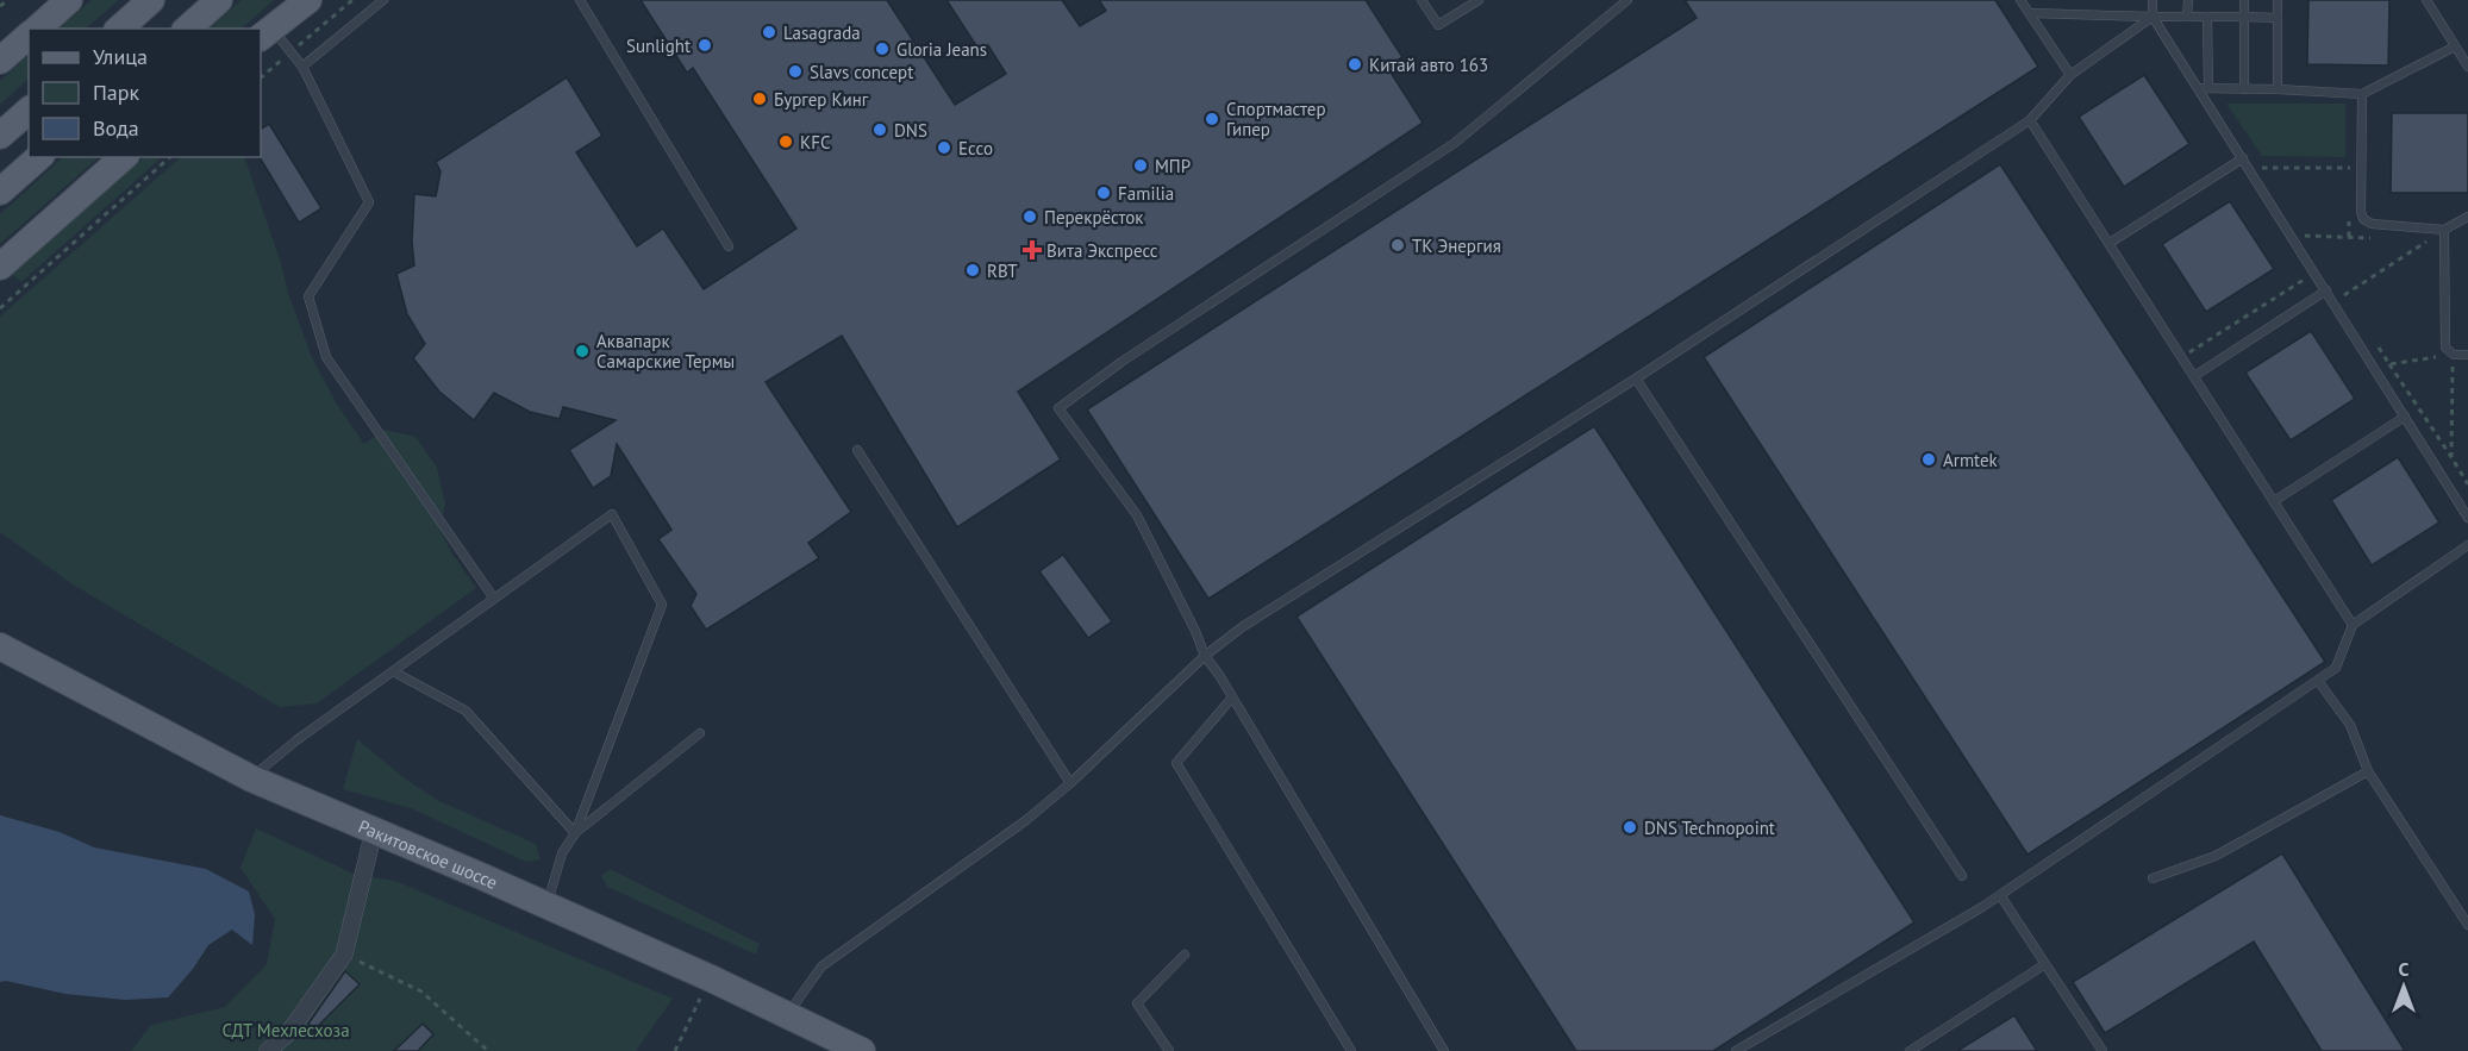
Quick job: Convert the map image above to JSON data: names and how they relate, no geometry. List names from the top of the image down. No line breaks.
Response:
{"streets":{"main road":["Ракитовское шоссе"]},"parks":["СДТ Мехлесхоза"],"places":{"other":["Lasagrada","Sunlight","Gloria Jeans","Китай авто 163","Slavs concept","Бургер Кинг","Спортмастер Гипер","DNS","KFC","Ecco","МПР","Familia","Перекрёсток","ТК Энергия","RBT","Аквапарк Самарские Термы","Armtek","DNS Technopoint"],"health":["Вита Экспресс"]},"legend":["Улица","Парк","Вода"],"north":"top"}
